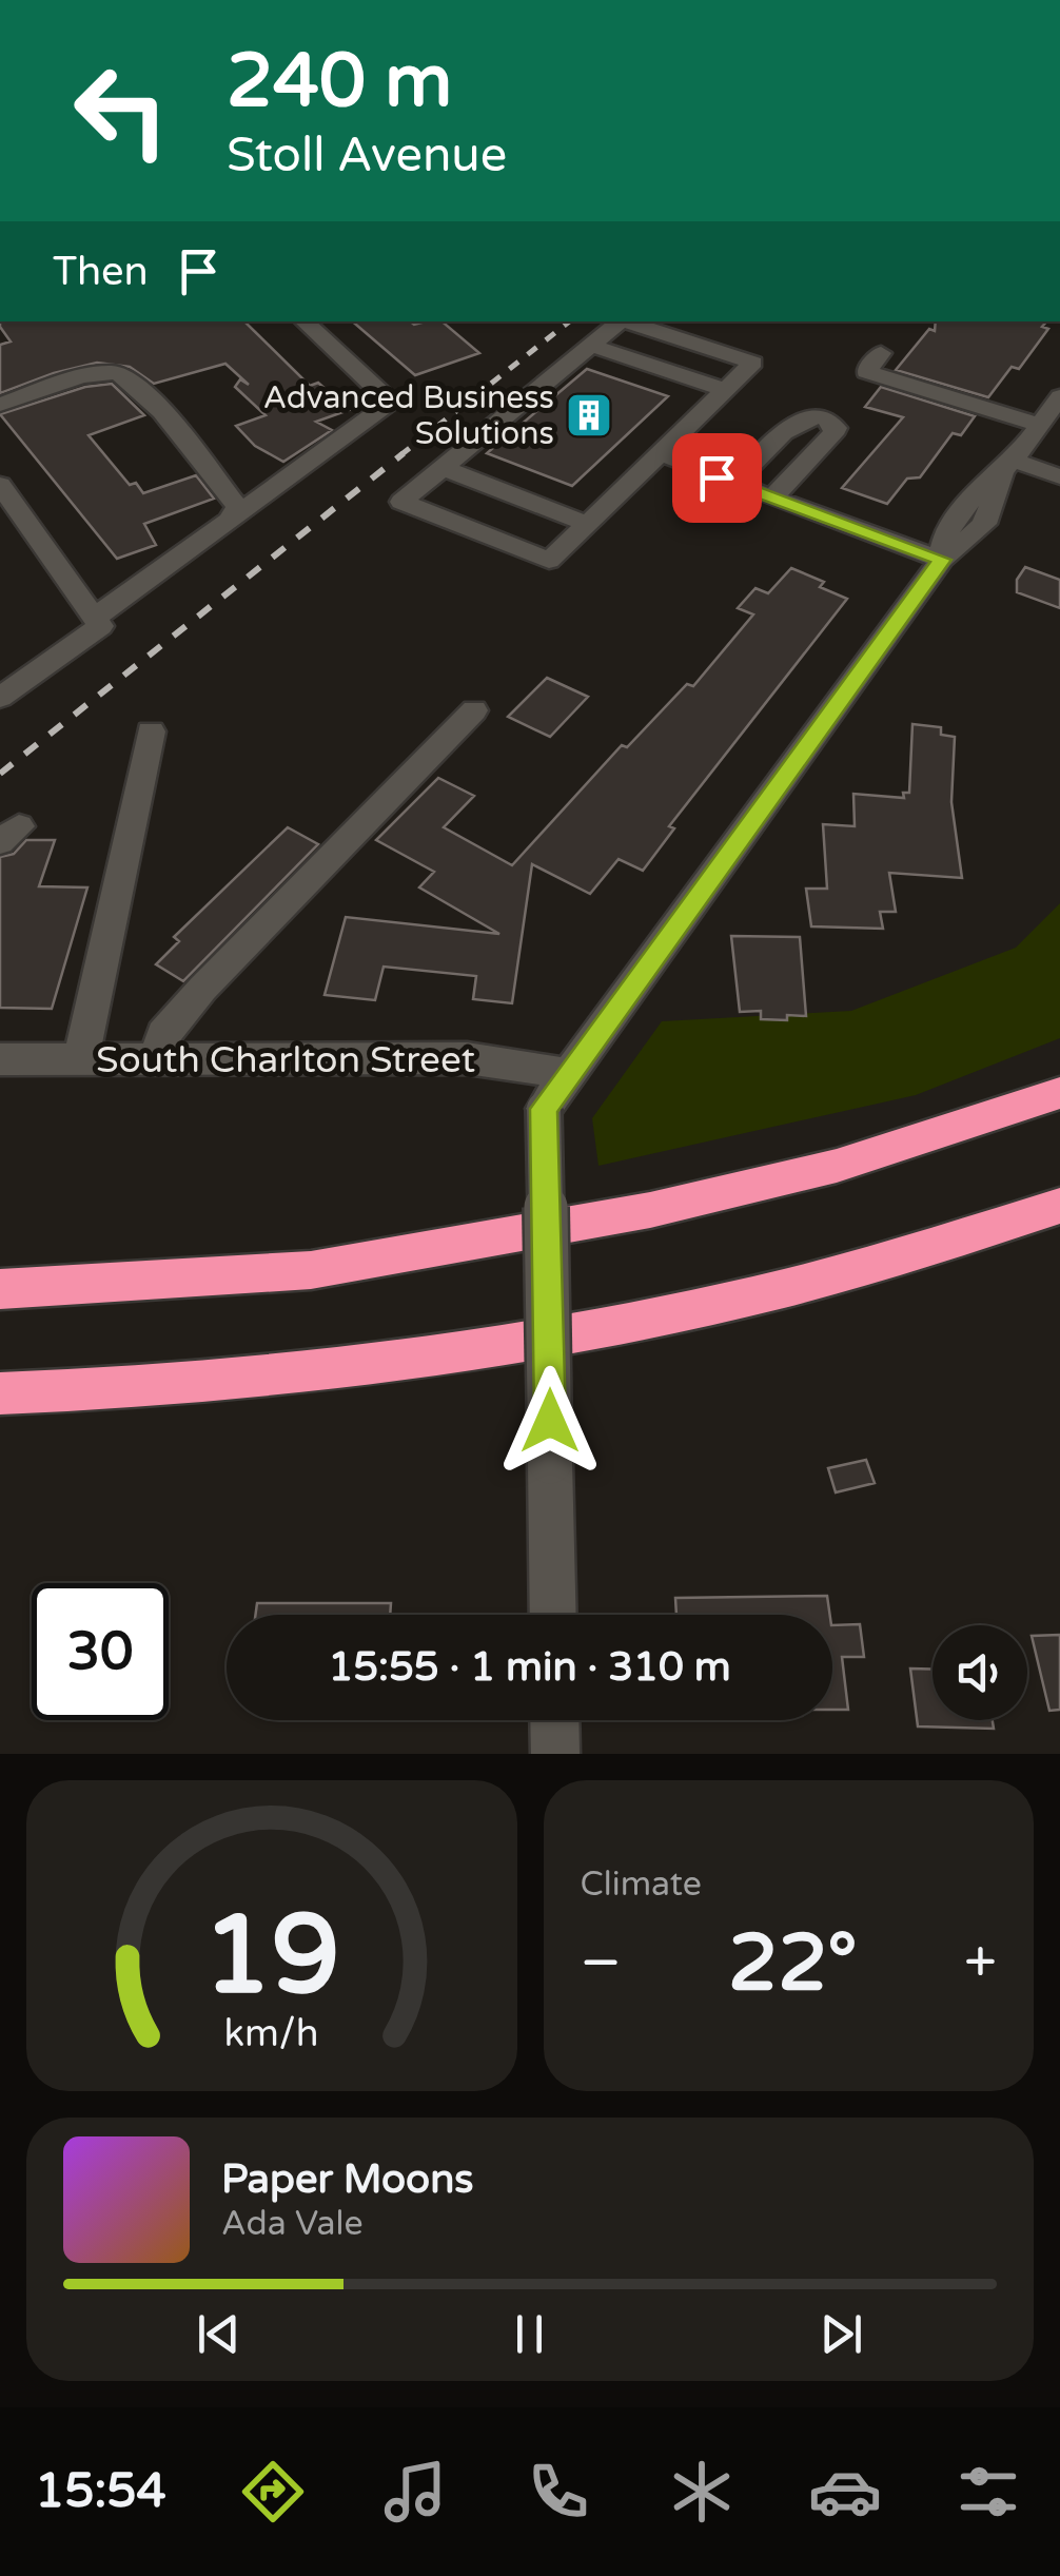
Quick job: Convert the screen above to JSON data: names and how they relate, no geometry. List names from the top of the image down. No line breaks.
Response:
{"streets":{"street":["South Charlton Street"]},"places":{"building":["Advanced Business Solutions"]},"page":{"turn":["240 m","Stoll Avenue"],"then":"Then","limit":"30","trip":"15:55 · 1 min · 310 m","tile":"Climate","heat":["−","22°","+"],"song":["Paper Moons","Ada Vale"],"tabs":"15:54","gauge":["19","km/h"]}}
